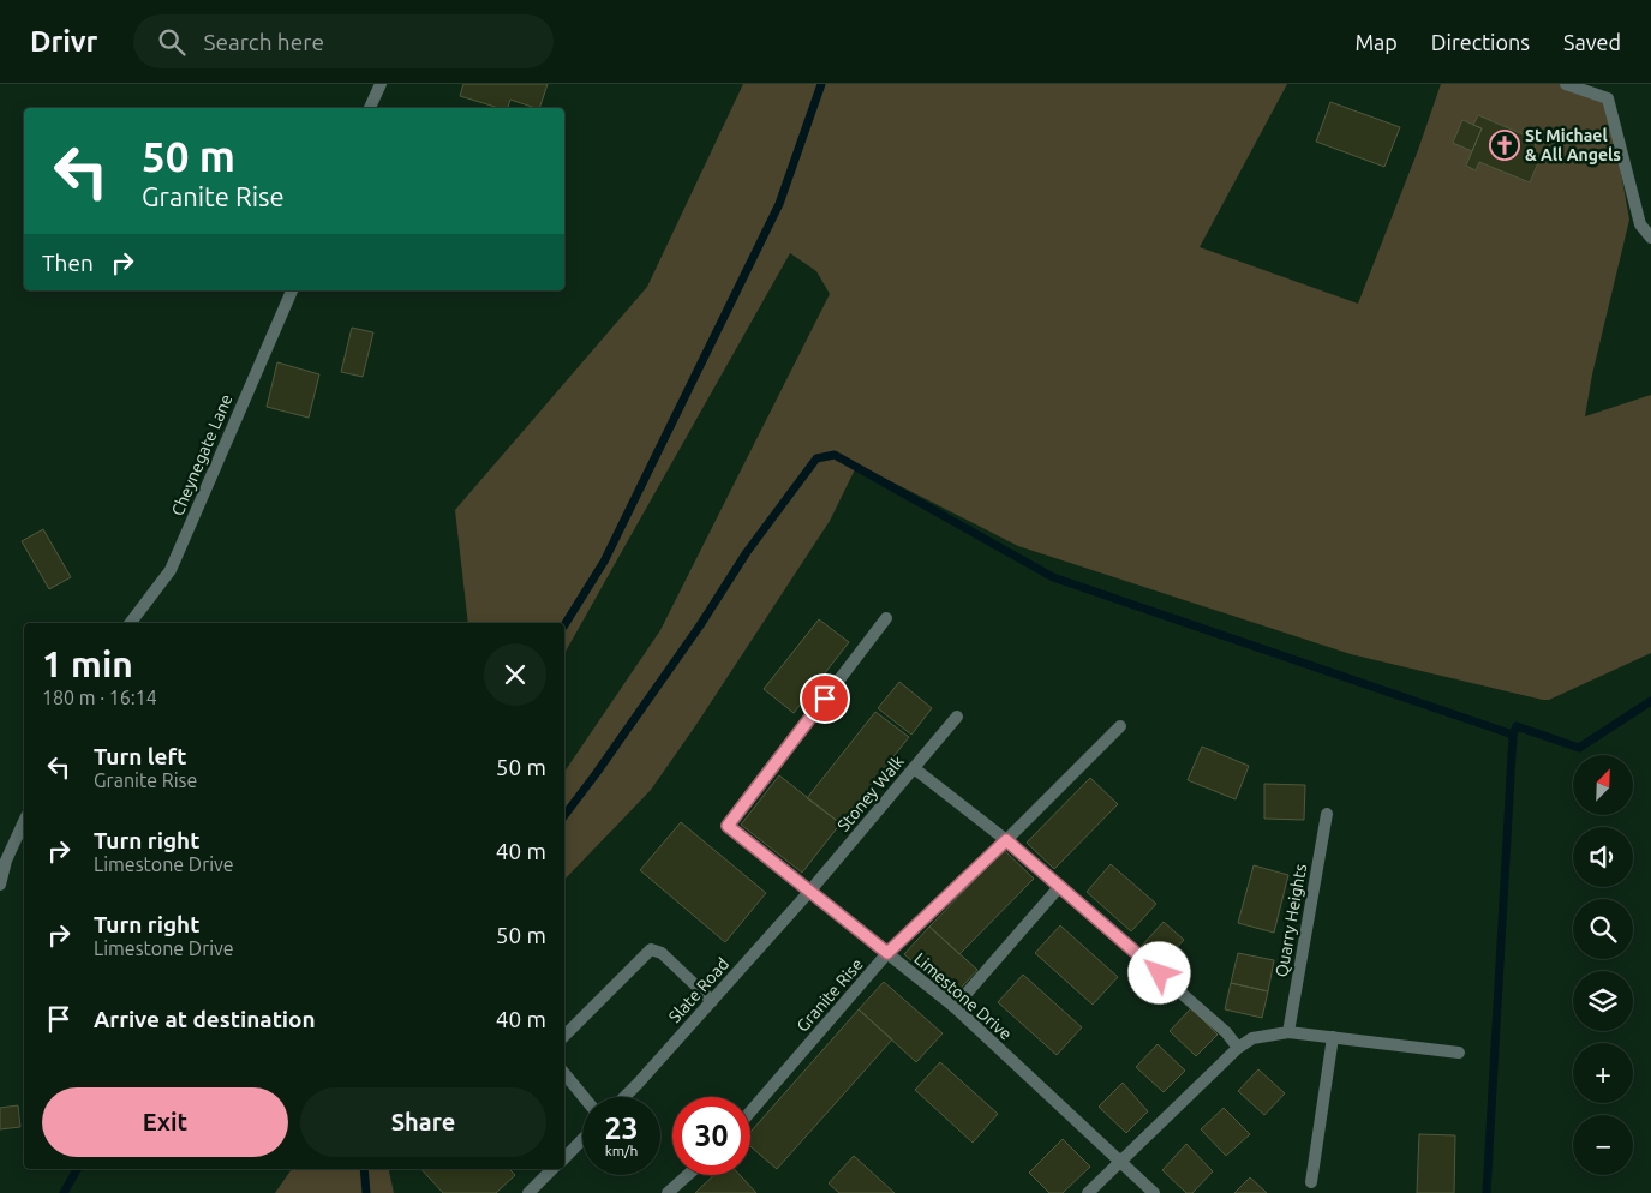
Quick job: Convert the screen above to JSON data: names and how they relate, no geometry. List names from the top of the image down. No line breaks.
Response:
{"streets":{"street":["Cheynegate Lane","Stoney Walk","Quarry Heights","Slate Road","Granite Rise","Limestone Drive"]},"crossings":[["Stoney Walk","Slate Road"],["Stoney Walk","Limestone Drive"],["Slate Road","Limestone Drive"],["Granite Rise","Limestone Drive"]],"places":{"church":["St Michael & All Angels"]},"north":"top right","page":{"header":"Drivr","search":"Search here","nav":["Map","Directions","Saved"],"turn":["50 m","Granite Rise"],"then":"Then","heading":["1 min","180 m · 16:14"],"list":[{"name":"Turn left","note":"Granite Rise","value":"50 m"},{"name":"Turn right","note":"Limestone Drive","value":"40 m"},{"name":"Turn right","note":"Limestone Drive","value":"50 m"},{"name":"Arrive at destination","value":"40 m"}],"map_buttons":["+","−"],"buttons":["Exit","Share"],"speed":"23 km/h","limit":"30"}}
